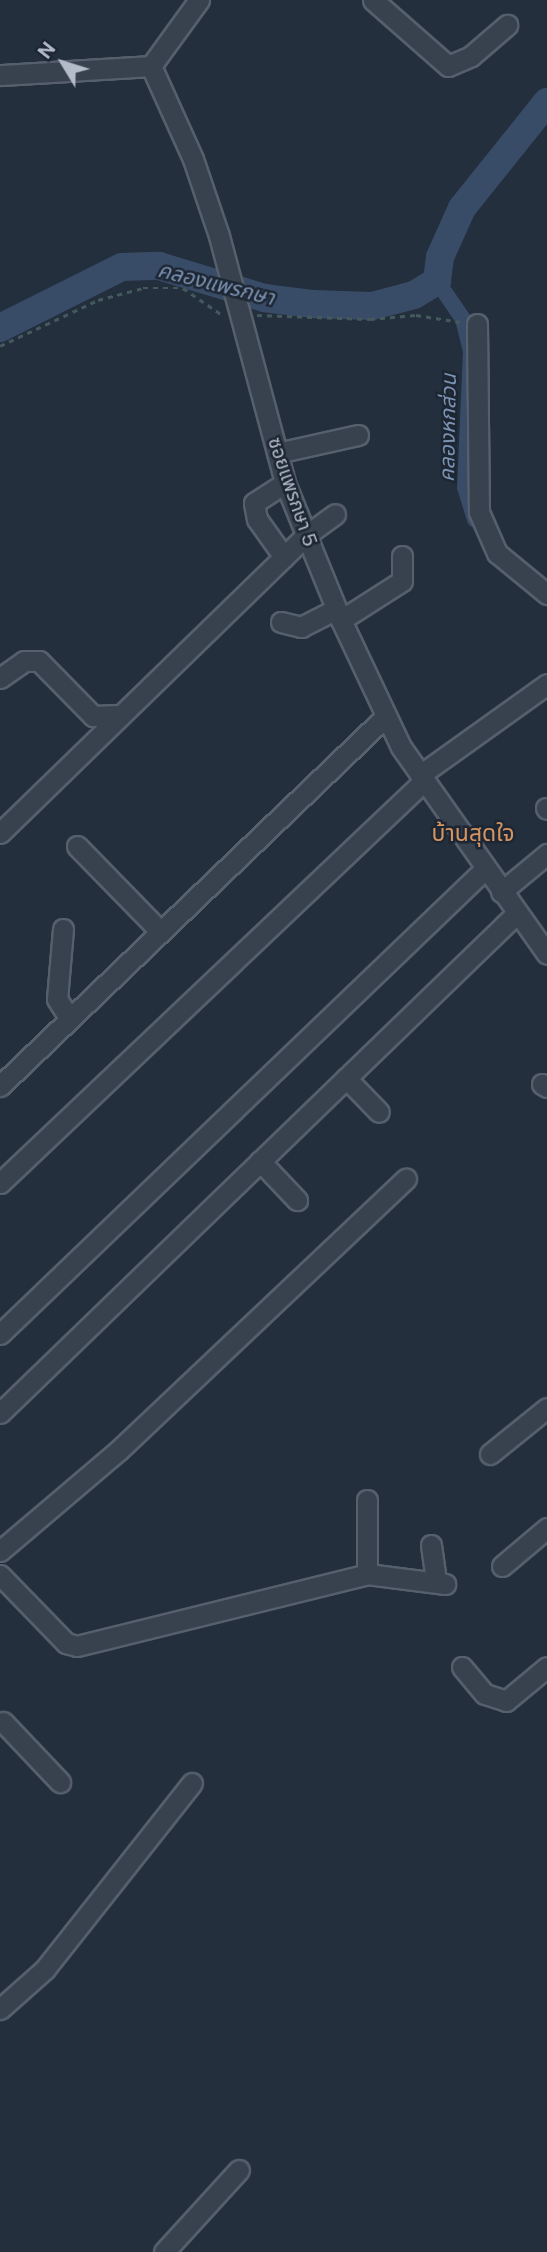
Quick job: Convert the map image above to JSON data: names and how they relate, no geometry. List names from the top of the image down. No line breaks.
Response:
{"streets":{"street":["ซอยแพรกษา 5"]},"districts":["บ้านสุดใจ"],"water":["คลองแพรกษา","คลองหกส่วน"],"north":"top left"}
